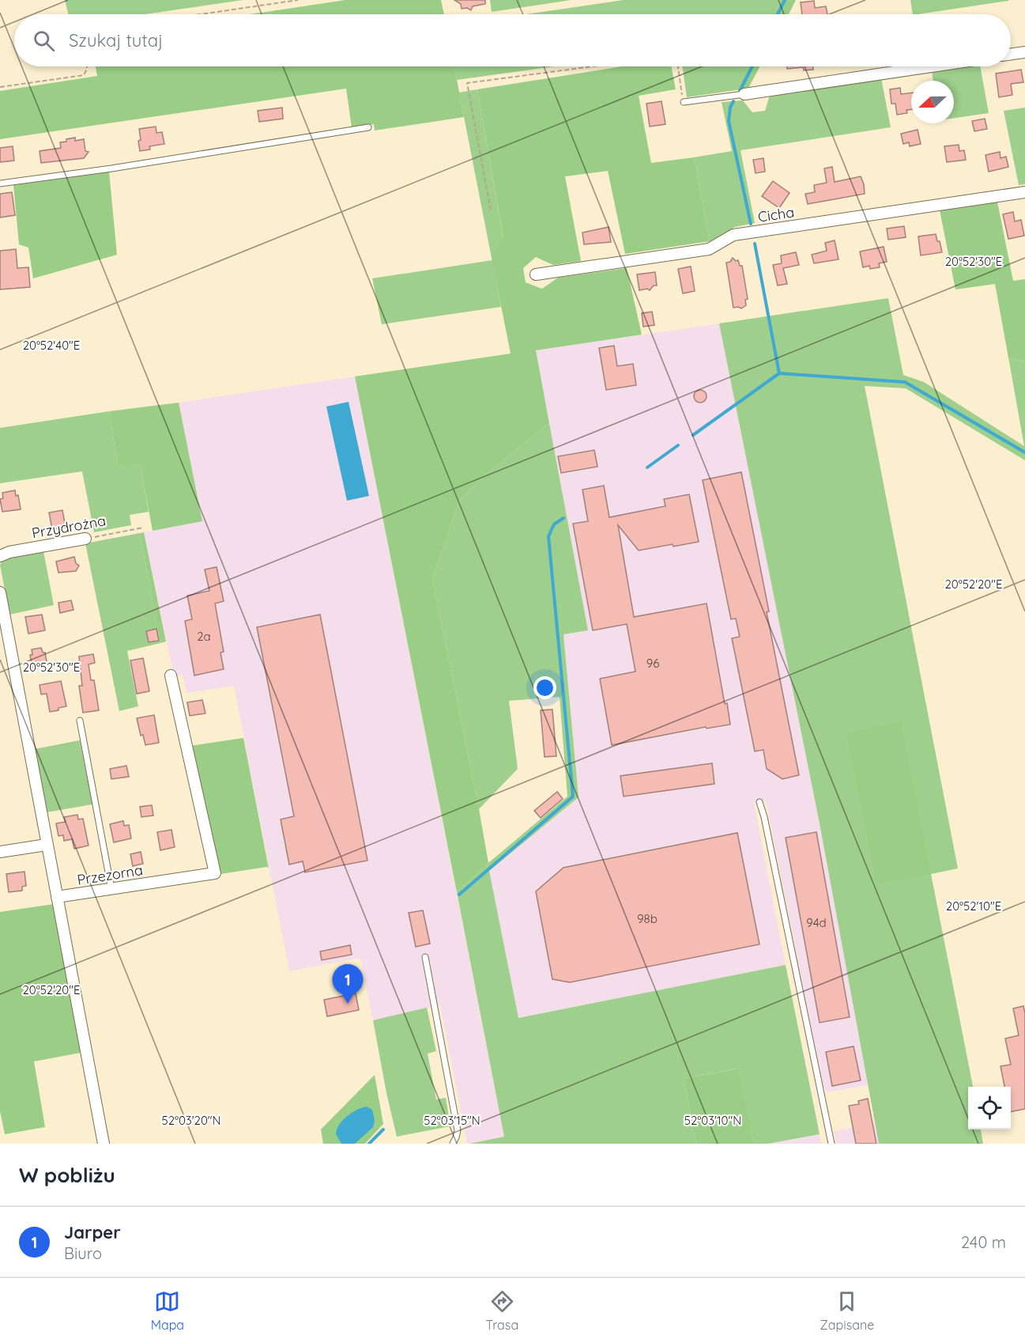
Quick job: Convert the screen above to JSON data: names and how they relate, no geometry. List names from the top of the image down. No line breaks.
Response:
{"streets":{"street":["Cicha","Przydrożna","Przezorna"]},"house_numbers":["2a","96","98b","94d"],"north":"left","page":{"search":"Szukaj tutaj","pins":"1","heading":"W pobliżu","list":[{"mark":"1","name":"Jarper","note":"Biuro","value":"240 m"}],"nav":["Mapa","Trasa","Zapisane"]},"coordinates":["20°52'30\"E","20°52'40\"E","20°52'20\"E","20°52'10\"E","52°03'20\"N","52°03'15\"N","52°03'10\"N"]}
